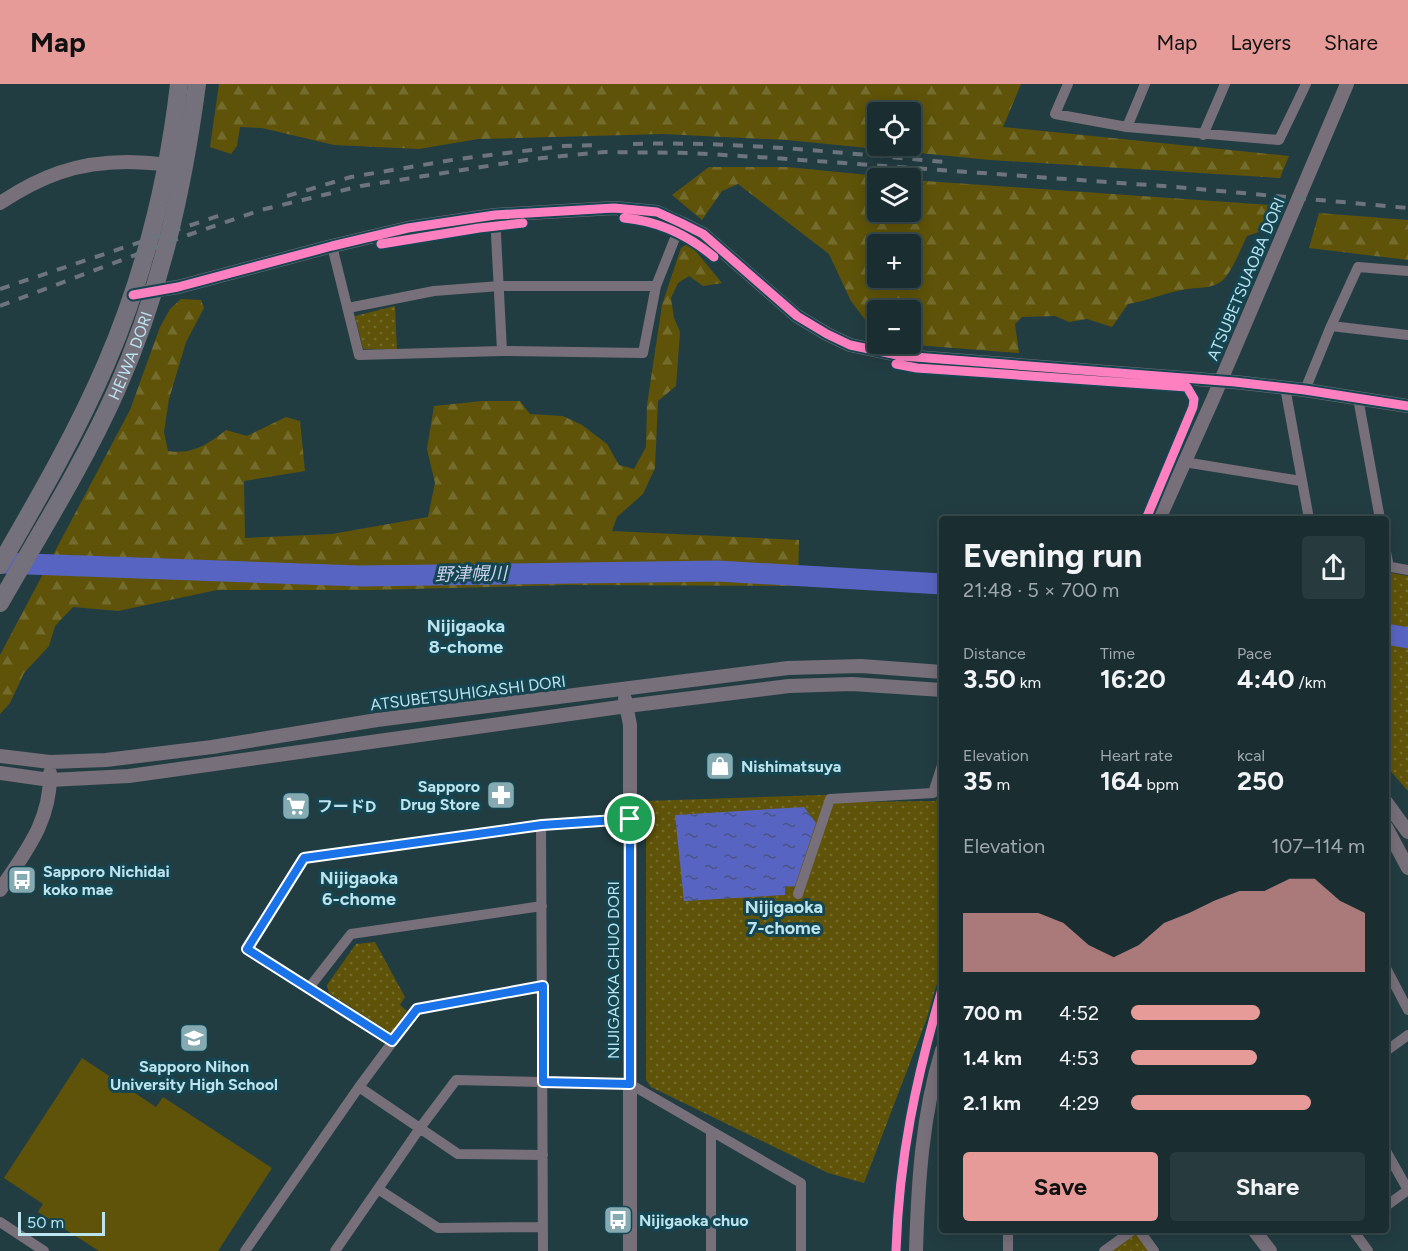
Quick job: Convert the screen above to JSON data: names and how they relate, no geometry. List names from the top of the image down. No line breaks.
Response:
{"streets":{"highway":["HEIWA DORI"],"street":["ATSUBETSUAOBA DORI","ATSUBETSUHIGASHI DORI","NIJIGAOKA CHUO DORI"]},"crossings":[["ATSUBETSUHIGASHI DORI","NIJIGAOKA CHUO DORI"]],"districts":["Nijigaoka 8-chome","Nijigaoka 6-chome","Nijigaoka 7-chome"],"water":["野津幌川"],"places":{"shop":["Nishimatsuya"],"pharmacy":["Sapporo Drug Store"],"supermarket":["フードD"],"bus stop":["Sapporo Nichidai koko mae","Nijigaoka chuo"],"school or university":["Sapporo Nihon University High School"]},"scale_bar":"50 m","page":{"header":"Map","nav":["Map","Layers","Share"],"map_buttons":["+","−"],"heading":["Evening run","21:48 · 5 × 700 m"],"stats":[["Distance","3.50 km"],["Time","16:20"],["Pace","4:40 /km"],["Elevation","35 m"],["Heart rate","164 bpm"],["kcal","250"]],"chart":["Elevation","107–114 m"],"list":[{"name":"700 m","note":"4:52"},{"name":"1.4 km","note":"4:53"},{"name":"2.1 km","note":"4:29"}],"buttons":["Save","Share"],"scale":"50 m"}}
